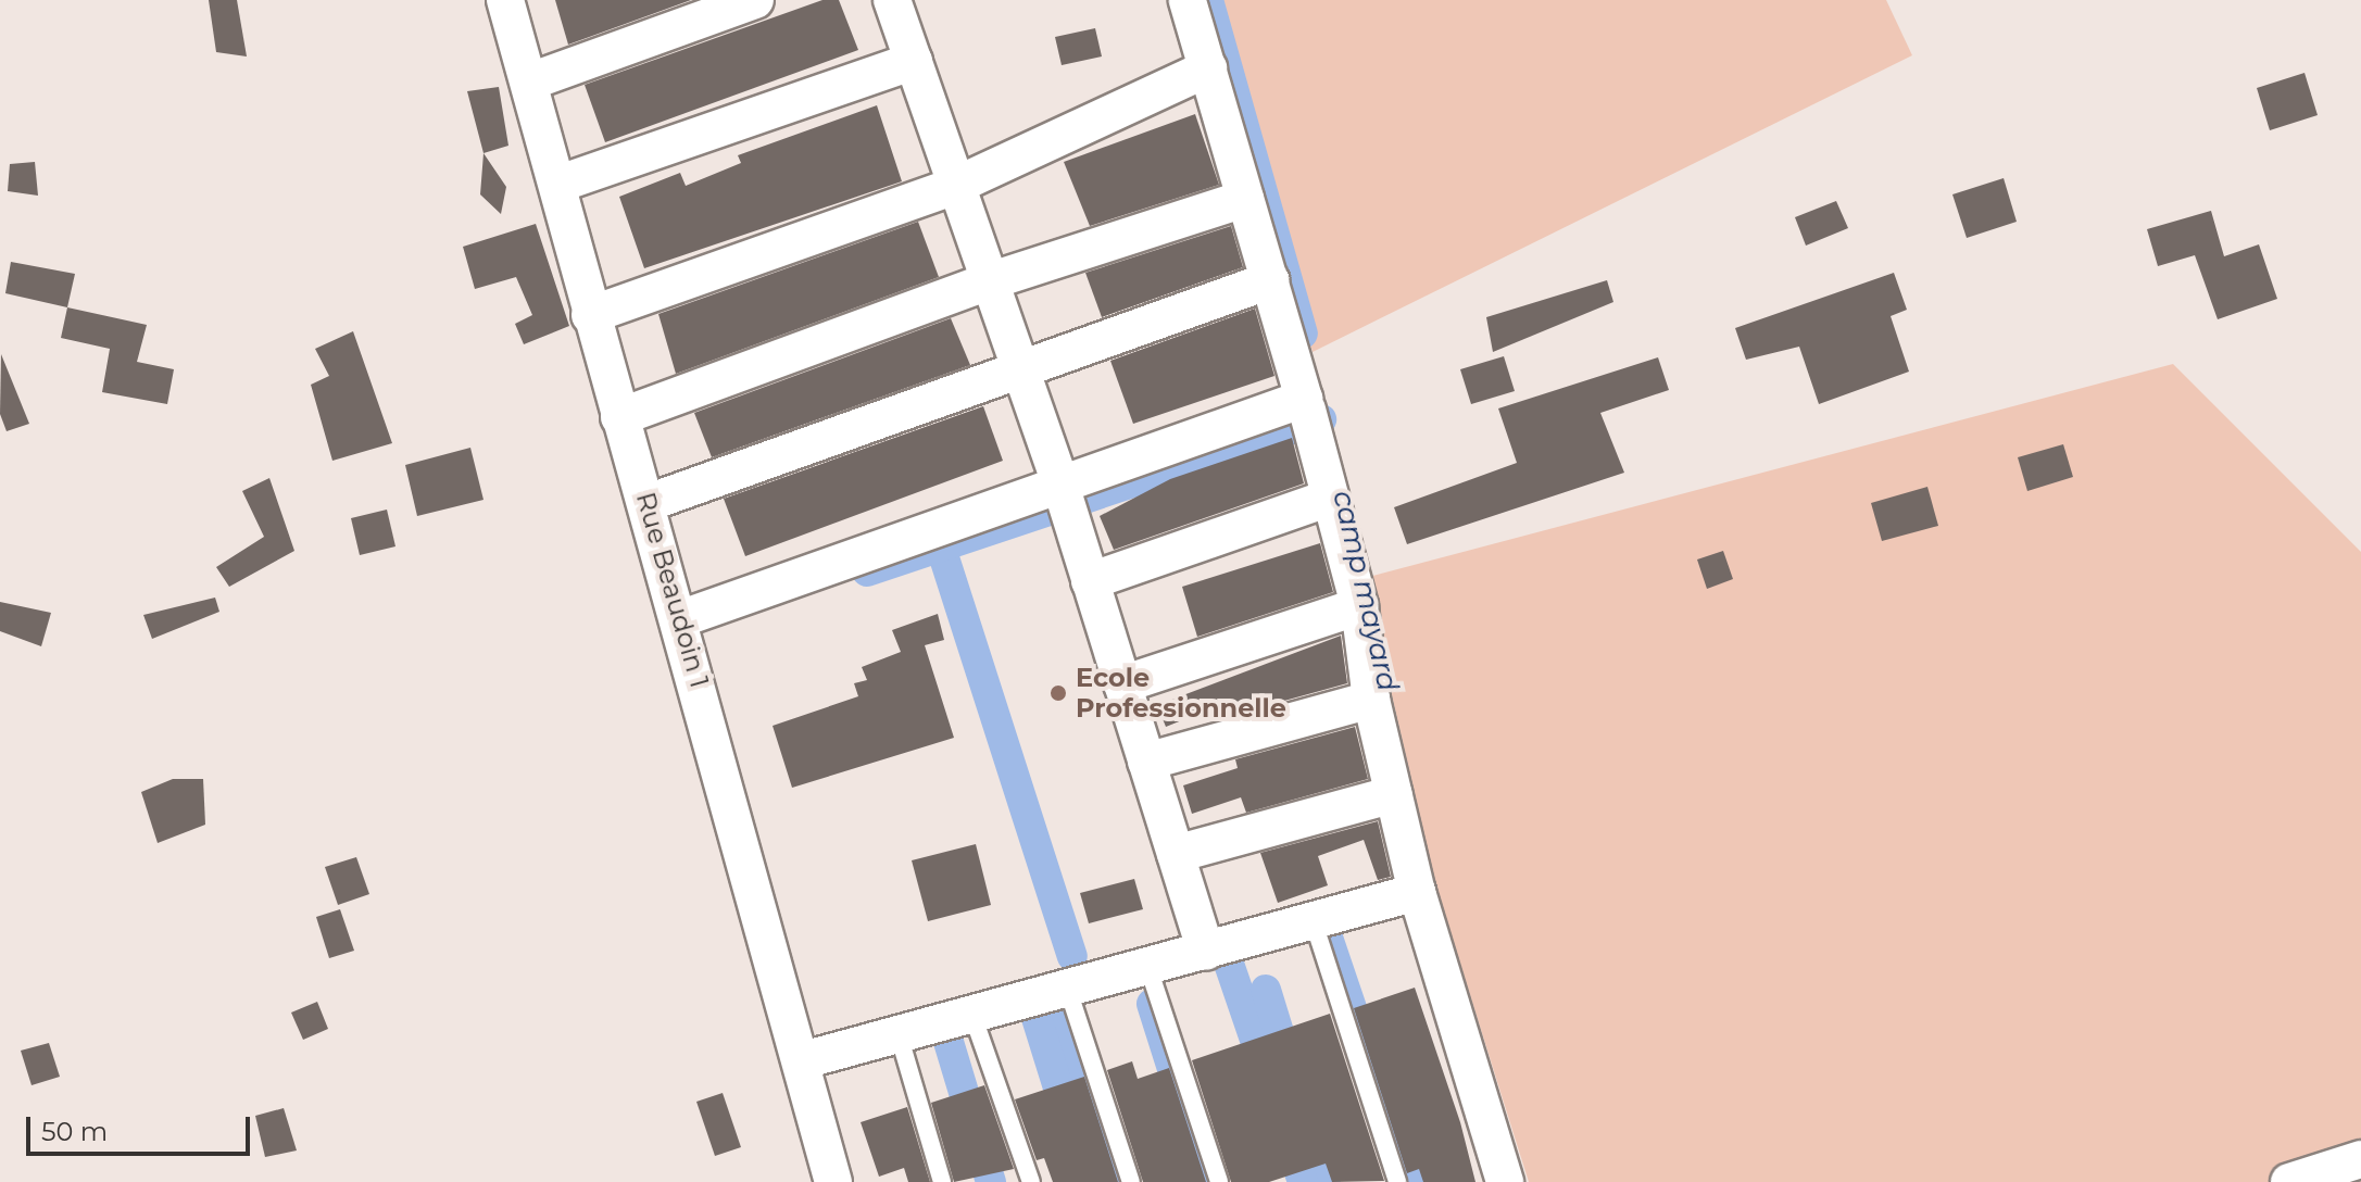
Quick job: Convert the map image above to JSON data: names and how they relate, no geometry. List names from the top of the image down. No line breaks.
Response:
{"streets":{"street":["Rue Beaudoin 1"]},"water":["camp mayard"],"places":["Ecole Professionnelle"],"scale_bar":"50 m"}
